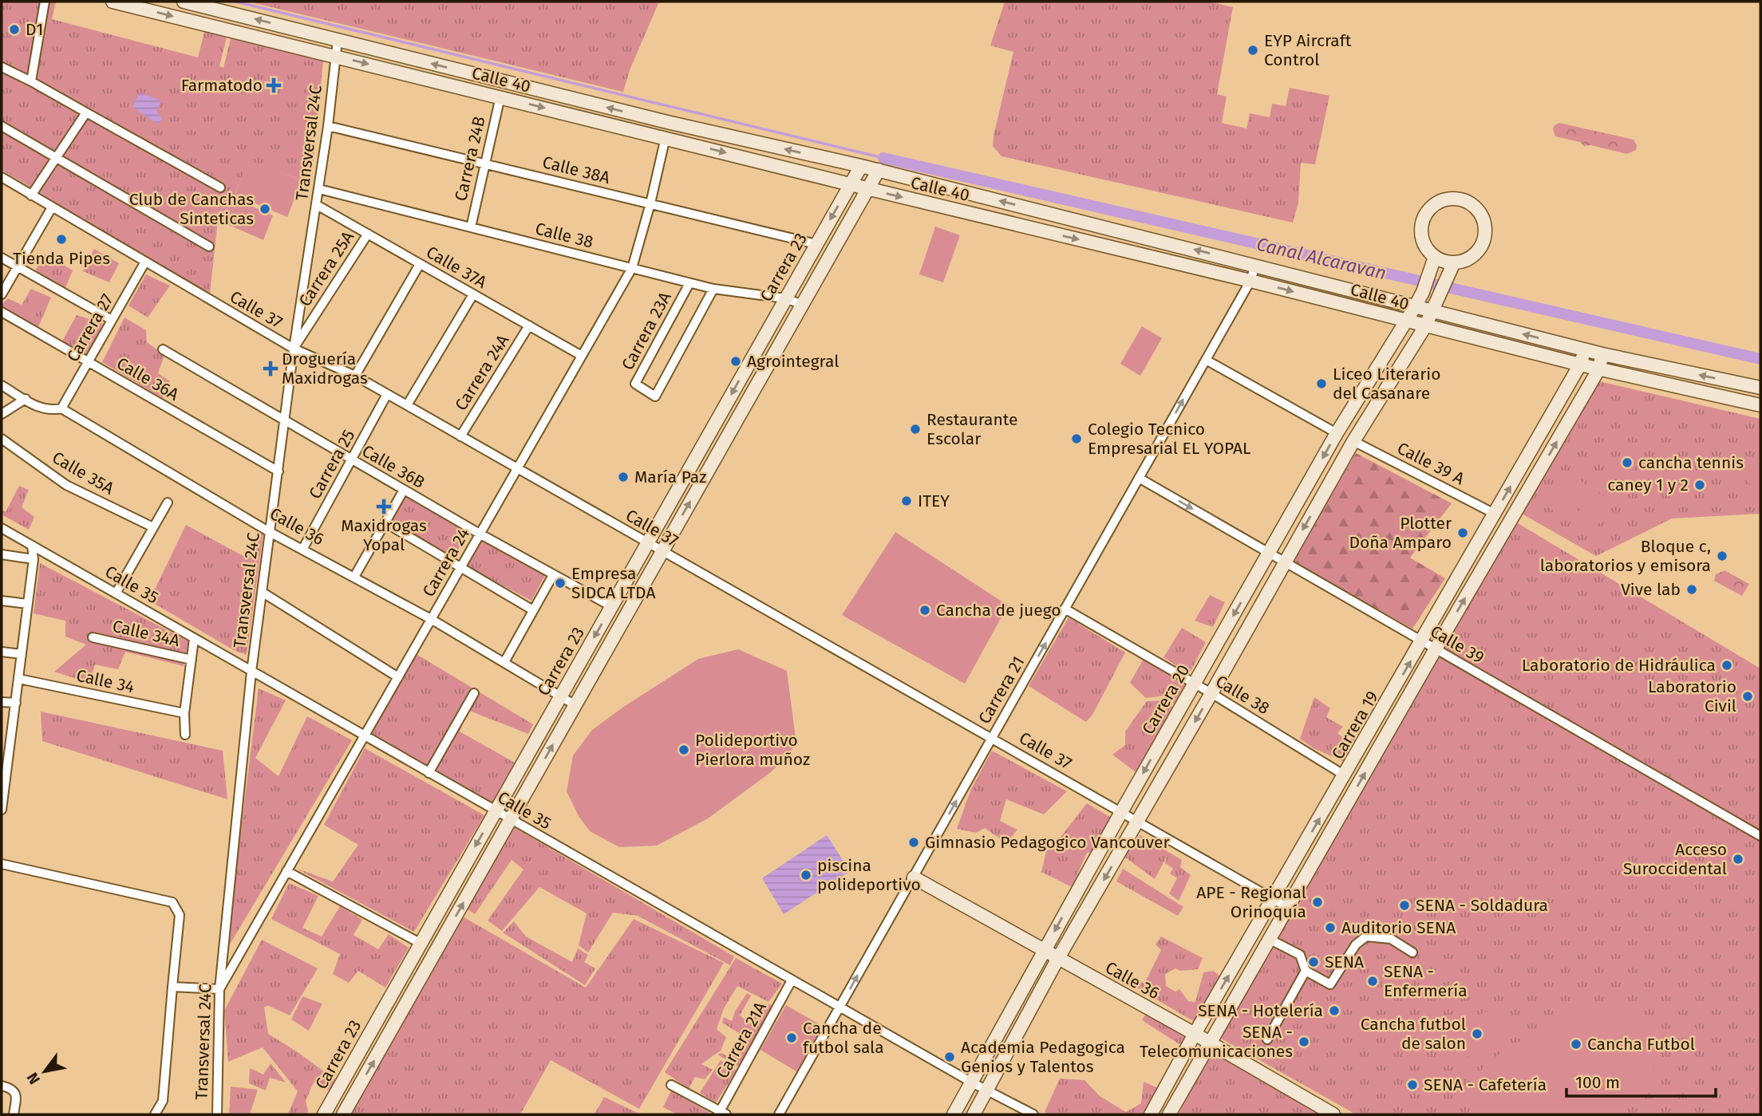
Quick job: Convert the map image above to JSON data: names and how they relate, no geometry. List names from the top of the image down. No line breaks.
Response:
{"streets":{"main road":["Calle 40","Carrera 23","Calle 36","Carrera 20","Carrera 19"],"street":["Transversal 24C","Carrera 24B","Calle 38A","Calle 38","Calle 37A","Carrera 25A","Calle 37","Carrera 27","Carrera 23A","Carrera 24A","Calle 36A","Calle 39 A","Carrera 25","Calle 36B","Calle 35A","Carrera 24","Calle 35","Calle 34A","Calle 39","Calle 34","Carrera 21","Carrera 21A"]},"crossings":[["Calle 40","Transversal 24C"],["Calle 40","Carrera 24B"],["Calle 40","Carrera 23"],["Calle 40","Carrera 24"],["Calle 40","Carrera 21"],["Calle 40","Carrera 20"],["Calle 40","Carrera 19"],["Transversal 24C","Calle 38A"],["Transversal 24C","Calle 38"],["Transversal 24C","Calle 37A"],["Transversal 24C","Carrera 25A"],["Transversal 24C","Calle 37"],["Transversal 24C","Calle 36A"],["Transversal 24C","Calle 36B"],["Transversal 24C","Calle 36"],["Transversal 24C","Carrera 24"],["Transversal 24C","Calle 35"],["Carrera 24B","Calle 38A"],["Carrera 24B","Calle 38"],["Calle 38A","Carrera 23"],["Calle 38A","Carrera 24"],["Calle 38","Carrera 23"],["Calle 38","Carrera 23A"],["Calle 38","Carrera 24"],["Calle 38","Carrera 21"],["Calle 38","Carrera 20"],["Calle 38","Carrera 19"],["Calle 37A","Carrera 25A"],["Calle 37A","Carrera 24A"],["Calle 37A","Carrera 24"],["Carrera 23","Calle 37"],["Carrera 23","Calle 36B"],["Carrera 23","Calle 36"],["Carrera 23","Calle 35"],["Carrera 25A","Calle 37"],["Calle 37","Carrera 27"],["Calle 37","Carrera 24A"],["Calle 37","Carrera 25"],["Calle 37","Carrera 24"],["Calle 37","Carrera 21"],["Calle 37","Carrera 20"],["Calle 37","Carrera 19"],["Carrera 27","Calle 36A"],["Carrera 27","Calle 36"],["Calle 39 A","Carrera 19"],["Carrera 25","Calle 36B"],["Carrera 25","Calle 36"],["Calle 36B","Carrera 24"],["Calle 36","Carrera 24"],["Calle 36","Carrera 21"],["Calle 36","Carrera 20"],["Calle 36","Carrera 19"],["Carrera 24","Calle 35"],["Calle 35","Carrera 21"],["Calle 35","Carrera 20"],["Calle 35","Carrera 21A"],["Calle 39","Carrera 21"],["Calle 39","Carrera 20"],["Calle 39","Carrera 19"]],"one_way":["Carrera 21","Carrera 19"],"water":["Canal Alcaravan"],"places":{"other":["D1","EYP Aircraft Control","Club de Canchas Sinteticas","Tienda Pipes","Agrointegral","Liceo Literario del Casanare","Restaurante Escolar","Colegio Tecnico Empresarial EL YOPAL","cancha tennis","María Paz","caney 1 y 2","ITEY","Plotter Doña Amparo","Bloque c, laboratorios y emisora","Empresa SIDCA LTDA","Vive lab","Cancha de juego","Laboratorio de Hidráulica","Laboratorio Civil","Polideportivo Pierlora muñoz","Gimnasio Pedagogico Vancouver","Acceso Suroccidental","piscina polideportivo","APE - Regional Orinoquía","SENA - Soldadura","Auditorio SENA","SENA","SENA - Enfermería","SENA - Hotelería","Cancha futbol de salon","Cancha de futbol sala","SENA - Telecomunicaciones","Cancha Futbol","Academia Pedagogica Genios y Talentos","SENA - Cafetería"],"health":["Farmatodo","Droguería Maxidrogas","Maxidrogas Yopal"]},"scale_bar":"100 m","north":"bottom left"}
